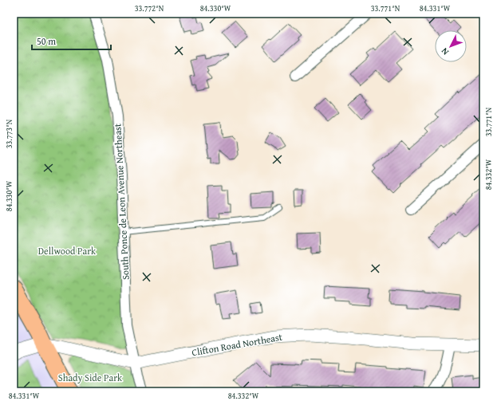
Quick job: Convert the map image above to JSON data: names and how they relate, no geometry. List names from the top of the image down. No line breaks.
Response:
{"streets":{"street":["South Ponce de Leon Avenue Northeast","Clifton Road Northeast"]},"crossings":[["South Ponce de Leon Avenue Northeast","Clifton Road Northeast"]],"parks":["Dellwood Park","Shady Side Park"],"scale_bar":"50 m","north":"bottom left","coordinates":["33.772°N","84.330°W","33.771°N","84.331°W","33.773°N","84.332°W"]}
